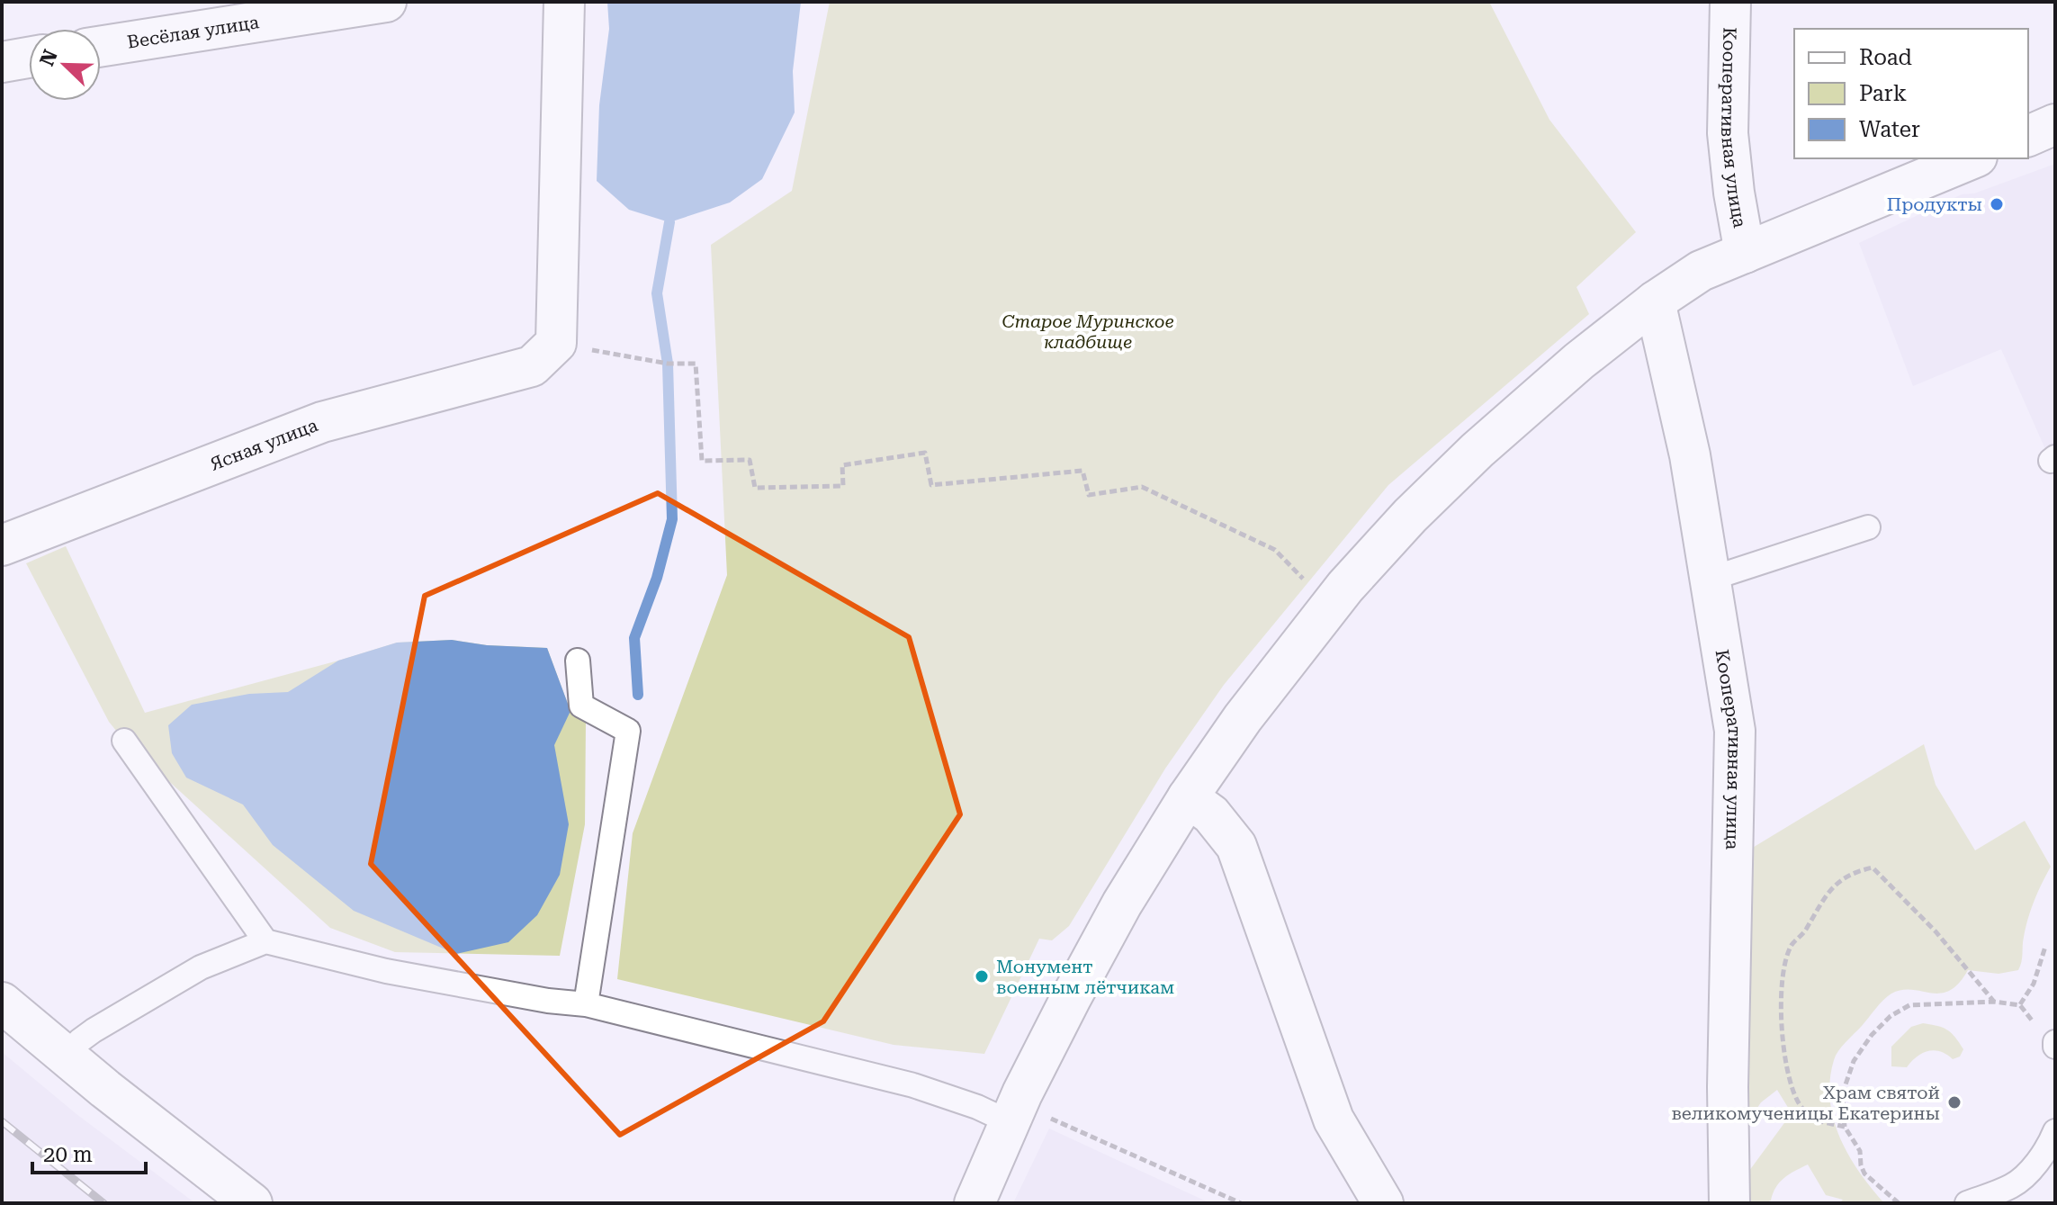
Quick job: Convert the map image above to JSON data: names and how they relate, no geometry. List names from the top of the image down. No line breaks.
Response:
{"streets":{"street":["Весёлая улица","Кооперативная улица","Ясная улица"]},"parks":["Старое Муринское кладбище"],"places":["Продукты","Монумент военным лётчикам","Храм святой великомученицы Екатерины"],"legend":["Road","Park","Water"],"scale_bar":"20 m","north":"top left"}
